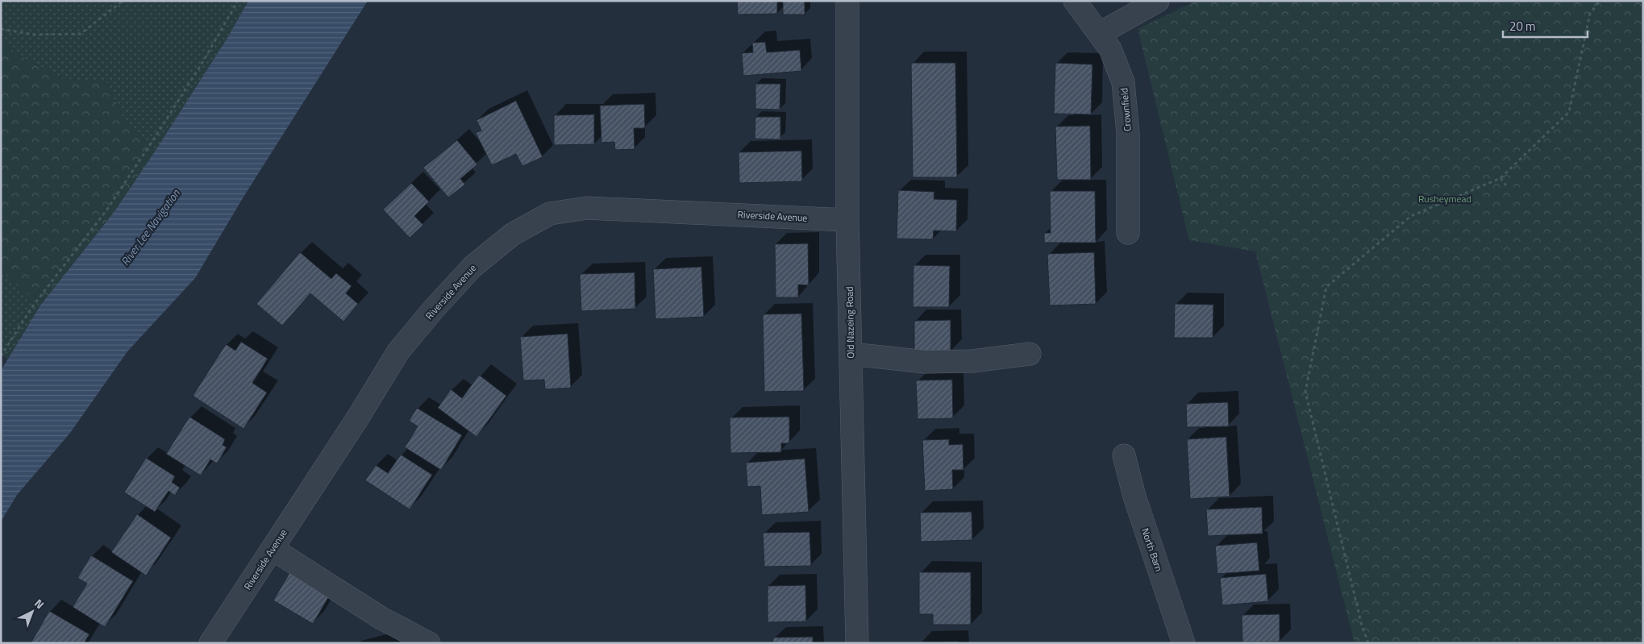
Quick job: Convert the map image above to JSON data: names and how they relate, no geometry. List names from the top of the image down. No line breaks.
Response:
{"streets":{"street":["Crownfield","Riverside Avenue","Old Nazeing Road","North Barn"]},"crossings":[["Riverside Avenue","Old Nazeing Road"]],"water":["River Lee Navigation"],"parks":["Rusheymead"],"scale_bar":"20 m","north":"top right"}
